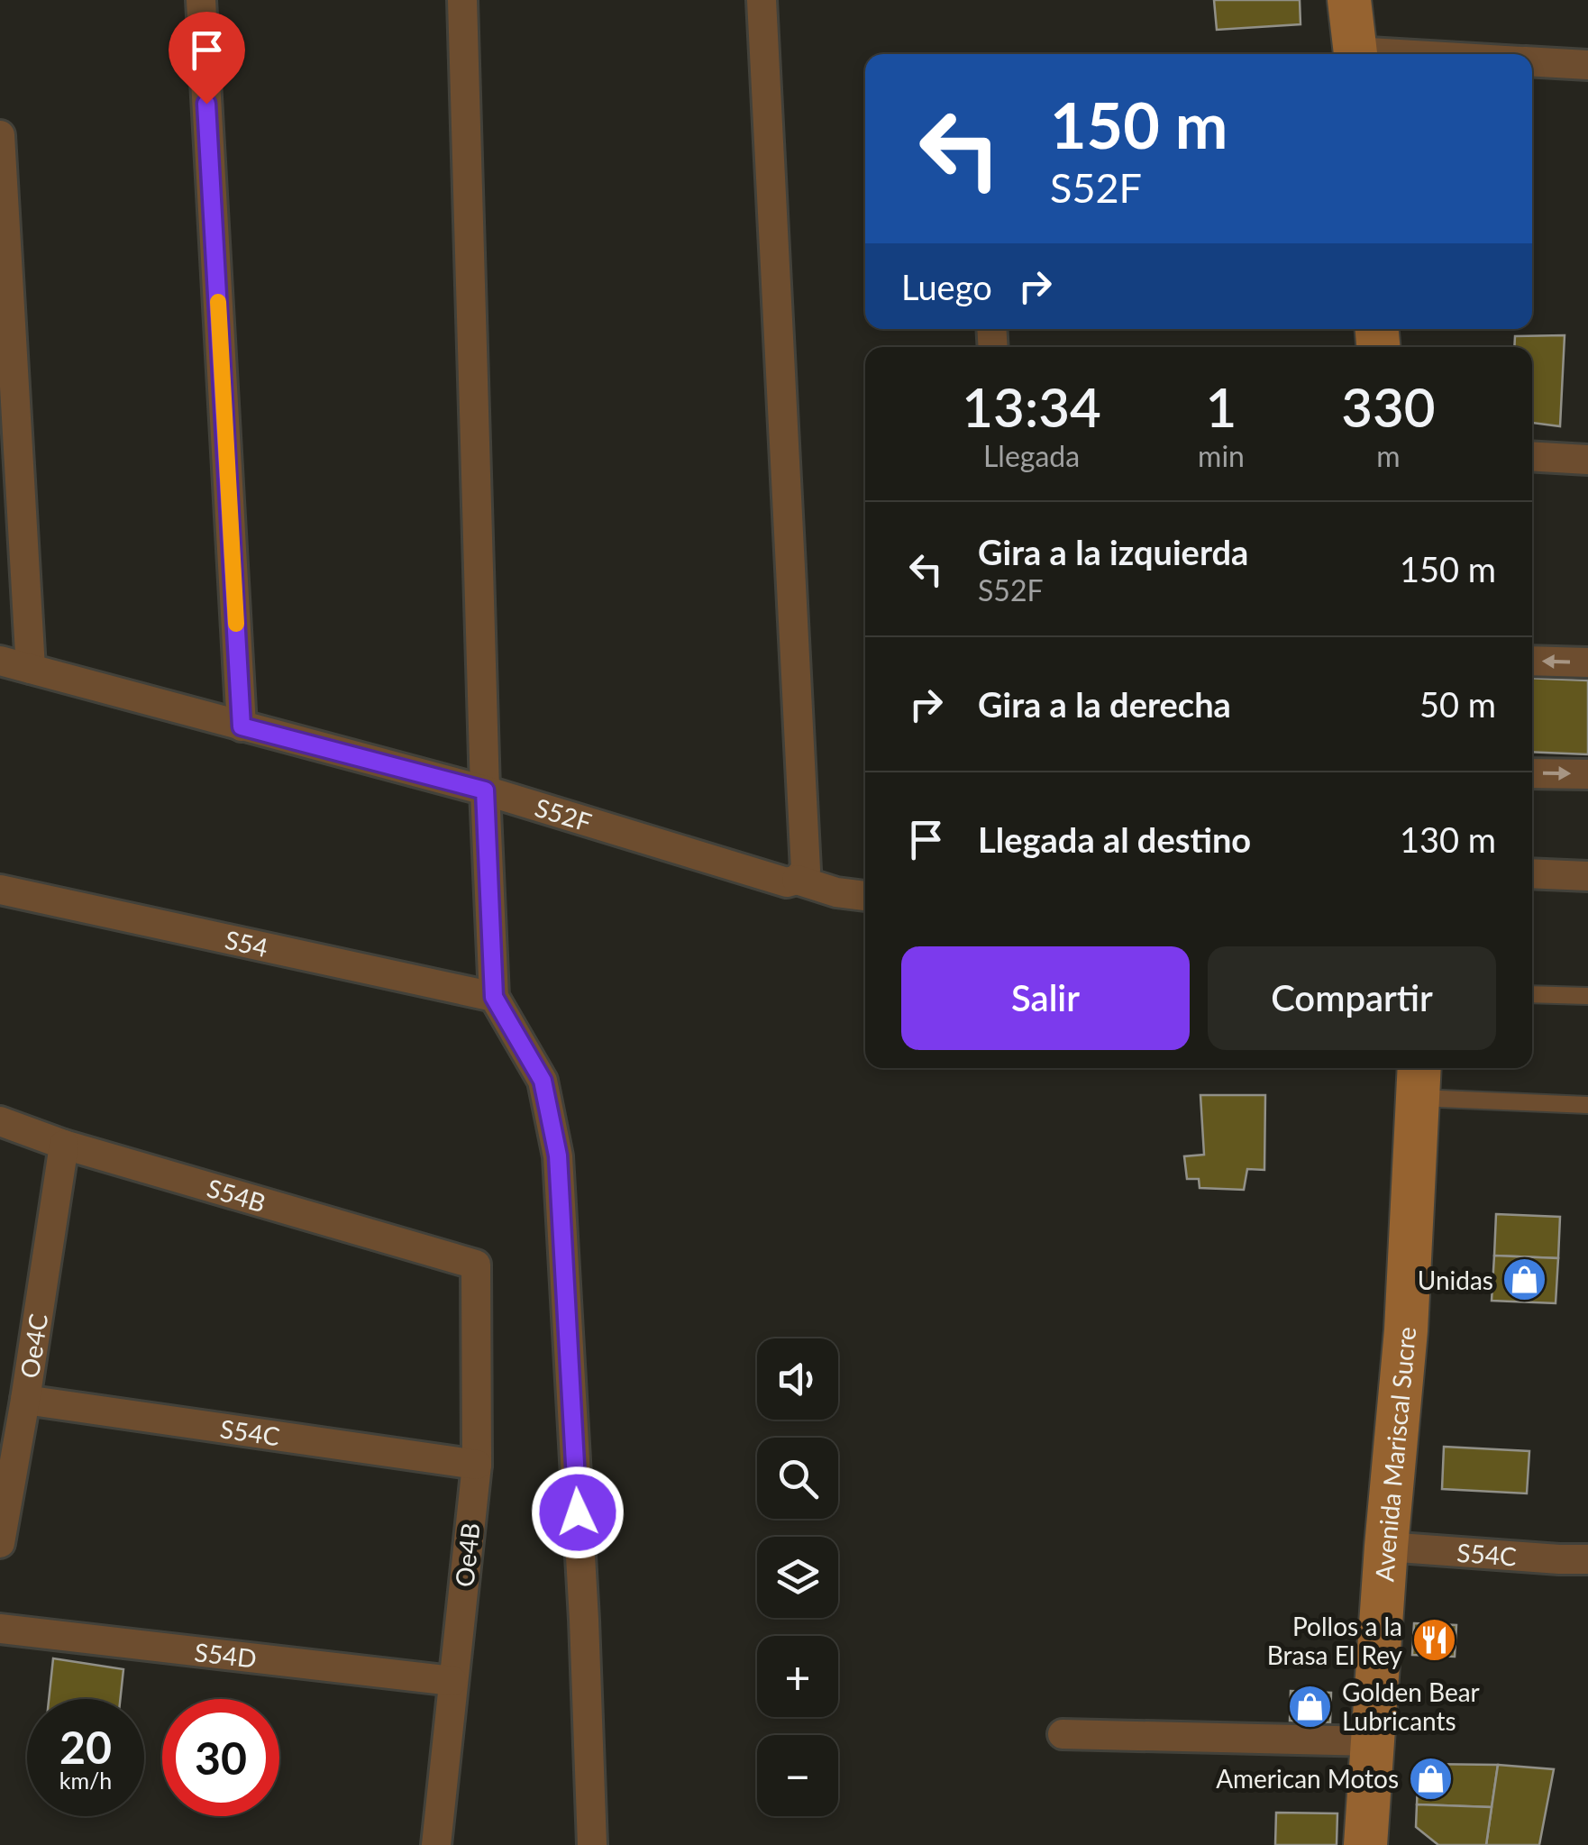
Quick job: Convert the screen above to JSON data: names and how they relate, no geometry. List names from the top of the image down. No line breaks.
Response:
{"streets":{"main road":["Avenida Mariscal Sucre"],"street":["S52F","S54","S54B","Oe4C","S54C","Oe4B","S54D"]},"crossings":[["S54B","Oe4C"],["S54B","Oe4B"],["Oe4C","S54C"],["S54C","Avenida Mariscal Sucre"],["S54C","Oe4B"],["Oe4B","S54D"]],"places":{"shop":["Unidas","Golden Bear Lubricants","American Motos"],"restaurant":["Pollos a la Brasa El Rey"]},"page":{"turn":["150 m","S52F"],"then":"Luego","eta":["13:34","Llegada","1","min","330","m"],"list":[{"name":"Gira a la izquierda","note":"S52F","value":"150 m"},{"name":"Gira a la derecha","value":"50 m"},{"name":"Llegada al destino","value":"130 m"}],"buttons":["Salir","Compartir"],"map_buttons":["+","−"],"speed":"20 km/h","limit":"30"}}
